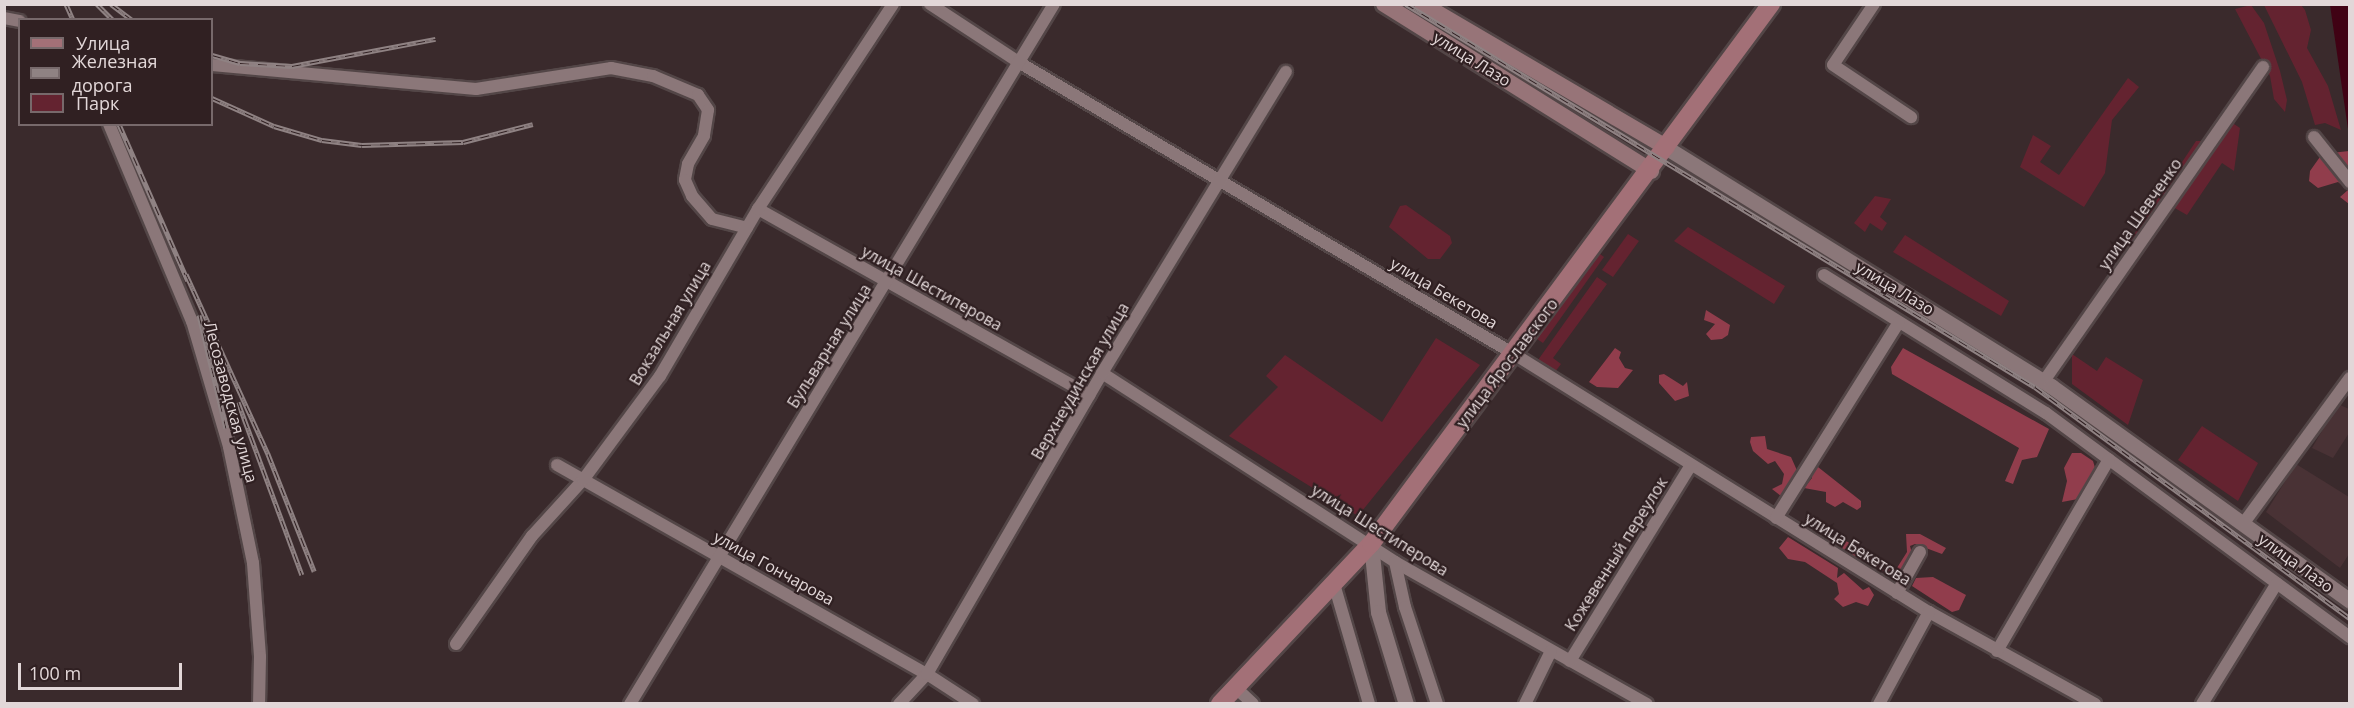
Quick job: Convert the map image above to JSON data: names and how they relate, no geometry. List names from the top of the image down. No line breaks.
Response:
{"streets":{"main road":["улица Лазо","улица Ярославского"],"street":["улица Шевченко","улица Шестиперова","улица Бекетова","Вокзальная улица","Бульварная улица","Верхнеудинская улица","Лесозаводская улица","Кожевенный переулок","улица Гончарова"]},"crossings":[["улица Лазо","улица Шевченко"],["улица Лазо","улица Ярославского"],["улица Шестиперова","Вокзальная улица"],["улица Шестиперова","Бульварная улица"],["улица Шестиперова","улица Ярославского"],["улица Шестиперова","Верхнеудинская улица"],["улица Шестиперова","Кожевенный переулок"],["улица Бекетова","Бульварная улица"],["улица Бекетова","улица Ярославского"],["улица Бекетова","Верхнеудинская улица"],["улица Бекетова","Кожевенный переулок"],["Вокзальная улица","улица Гончарова"],["Бульварная улица","улица Гончарова"],["Верхнеудинская улица","улица Гончарова"]],"legend":["Улица","Железная дорога","Парк"],"scale_bar":"100 m"}
